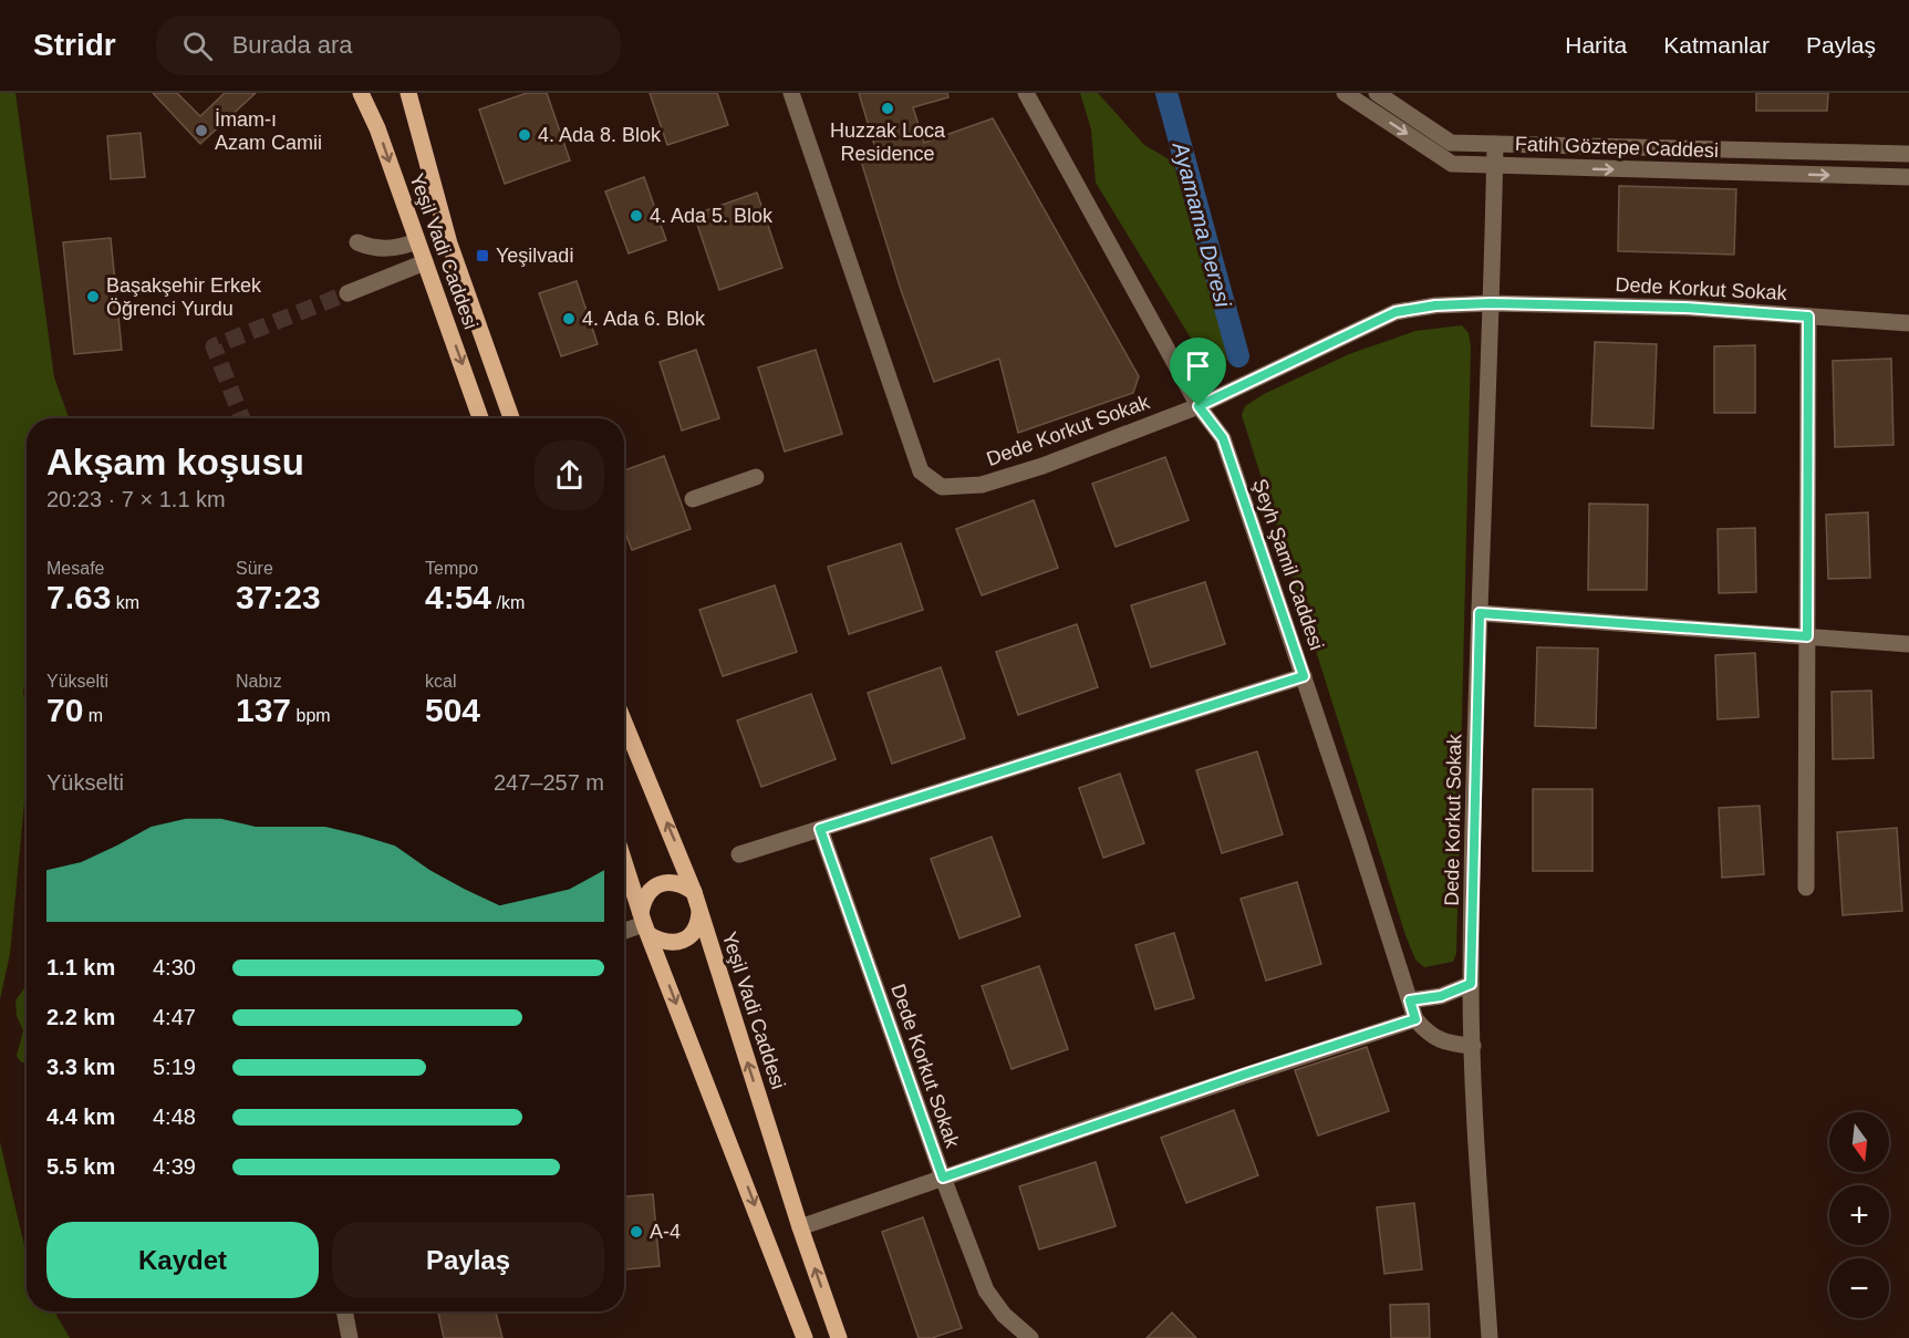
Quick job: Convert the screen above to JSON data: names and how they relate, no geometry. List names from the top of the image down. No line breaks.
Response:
{"streets":{"main road":["Yeşil Vadi Caddesi"],"street":["Fatih Göztepe Caddesi","Dede Korkut Sokak","Şeyh Şamil Caddesi"]},"crossings":[["Dede Korkut Sokak","Şeyh Şamil Caddesi"]],"water":["Ayamama Deresi"],"places":{"other":["Huzzak Loca Residence","İmam-ı Azam Camii","4. Ada 8. Blok","4. Ada 5. Blok","Başakşehir Erkek Öğrenci Yurdu","4. Ada 6. Blok","A-4"],"transit":["Yeşilvadi"]},"north":"bottom","page":{"header":"Stridr","search":"Burada ara","nav":["Harita","Katmanlar","Paylaş"],"heading":["Akşam koşusu","20:23 · 7 × 1.1 km"],"stats":[["Mesafe","7.63 km"],["Süre","37:23"],["Tempo","4:54 /km"],["Yükselti","70 m"],["Nabız","137 bpm"],["kcal","504"]],"chart":["Yükselti","247–257 m"],"list":[{"name":"1.1 km","note":"4:30"},{"name":"2.2 km","note":"4:47"},{"name":"3.3 km","note":"5:19"},{"name":"4.4 km","note":"4:48"},{"name":"5.5 km","note":"4:39"}],"map_buttons":["+","−"],"buttons":["Kaydet","Paylaş"]}}
